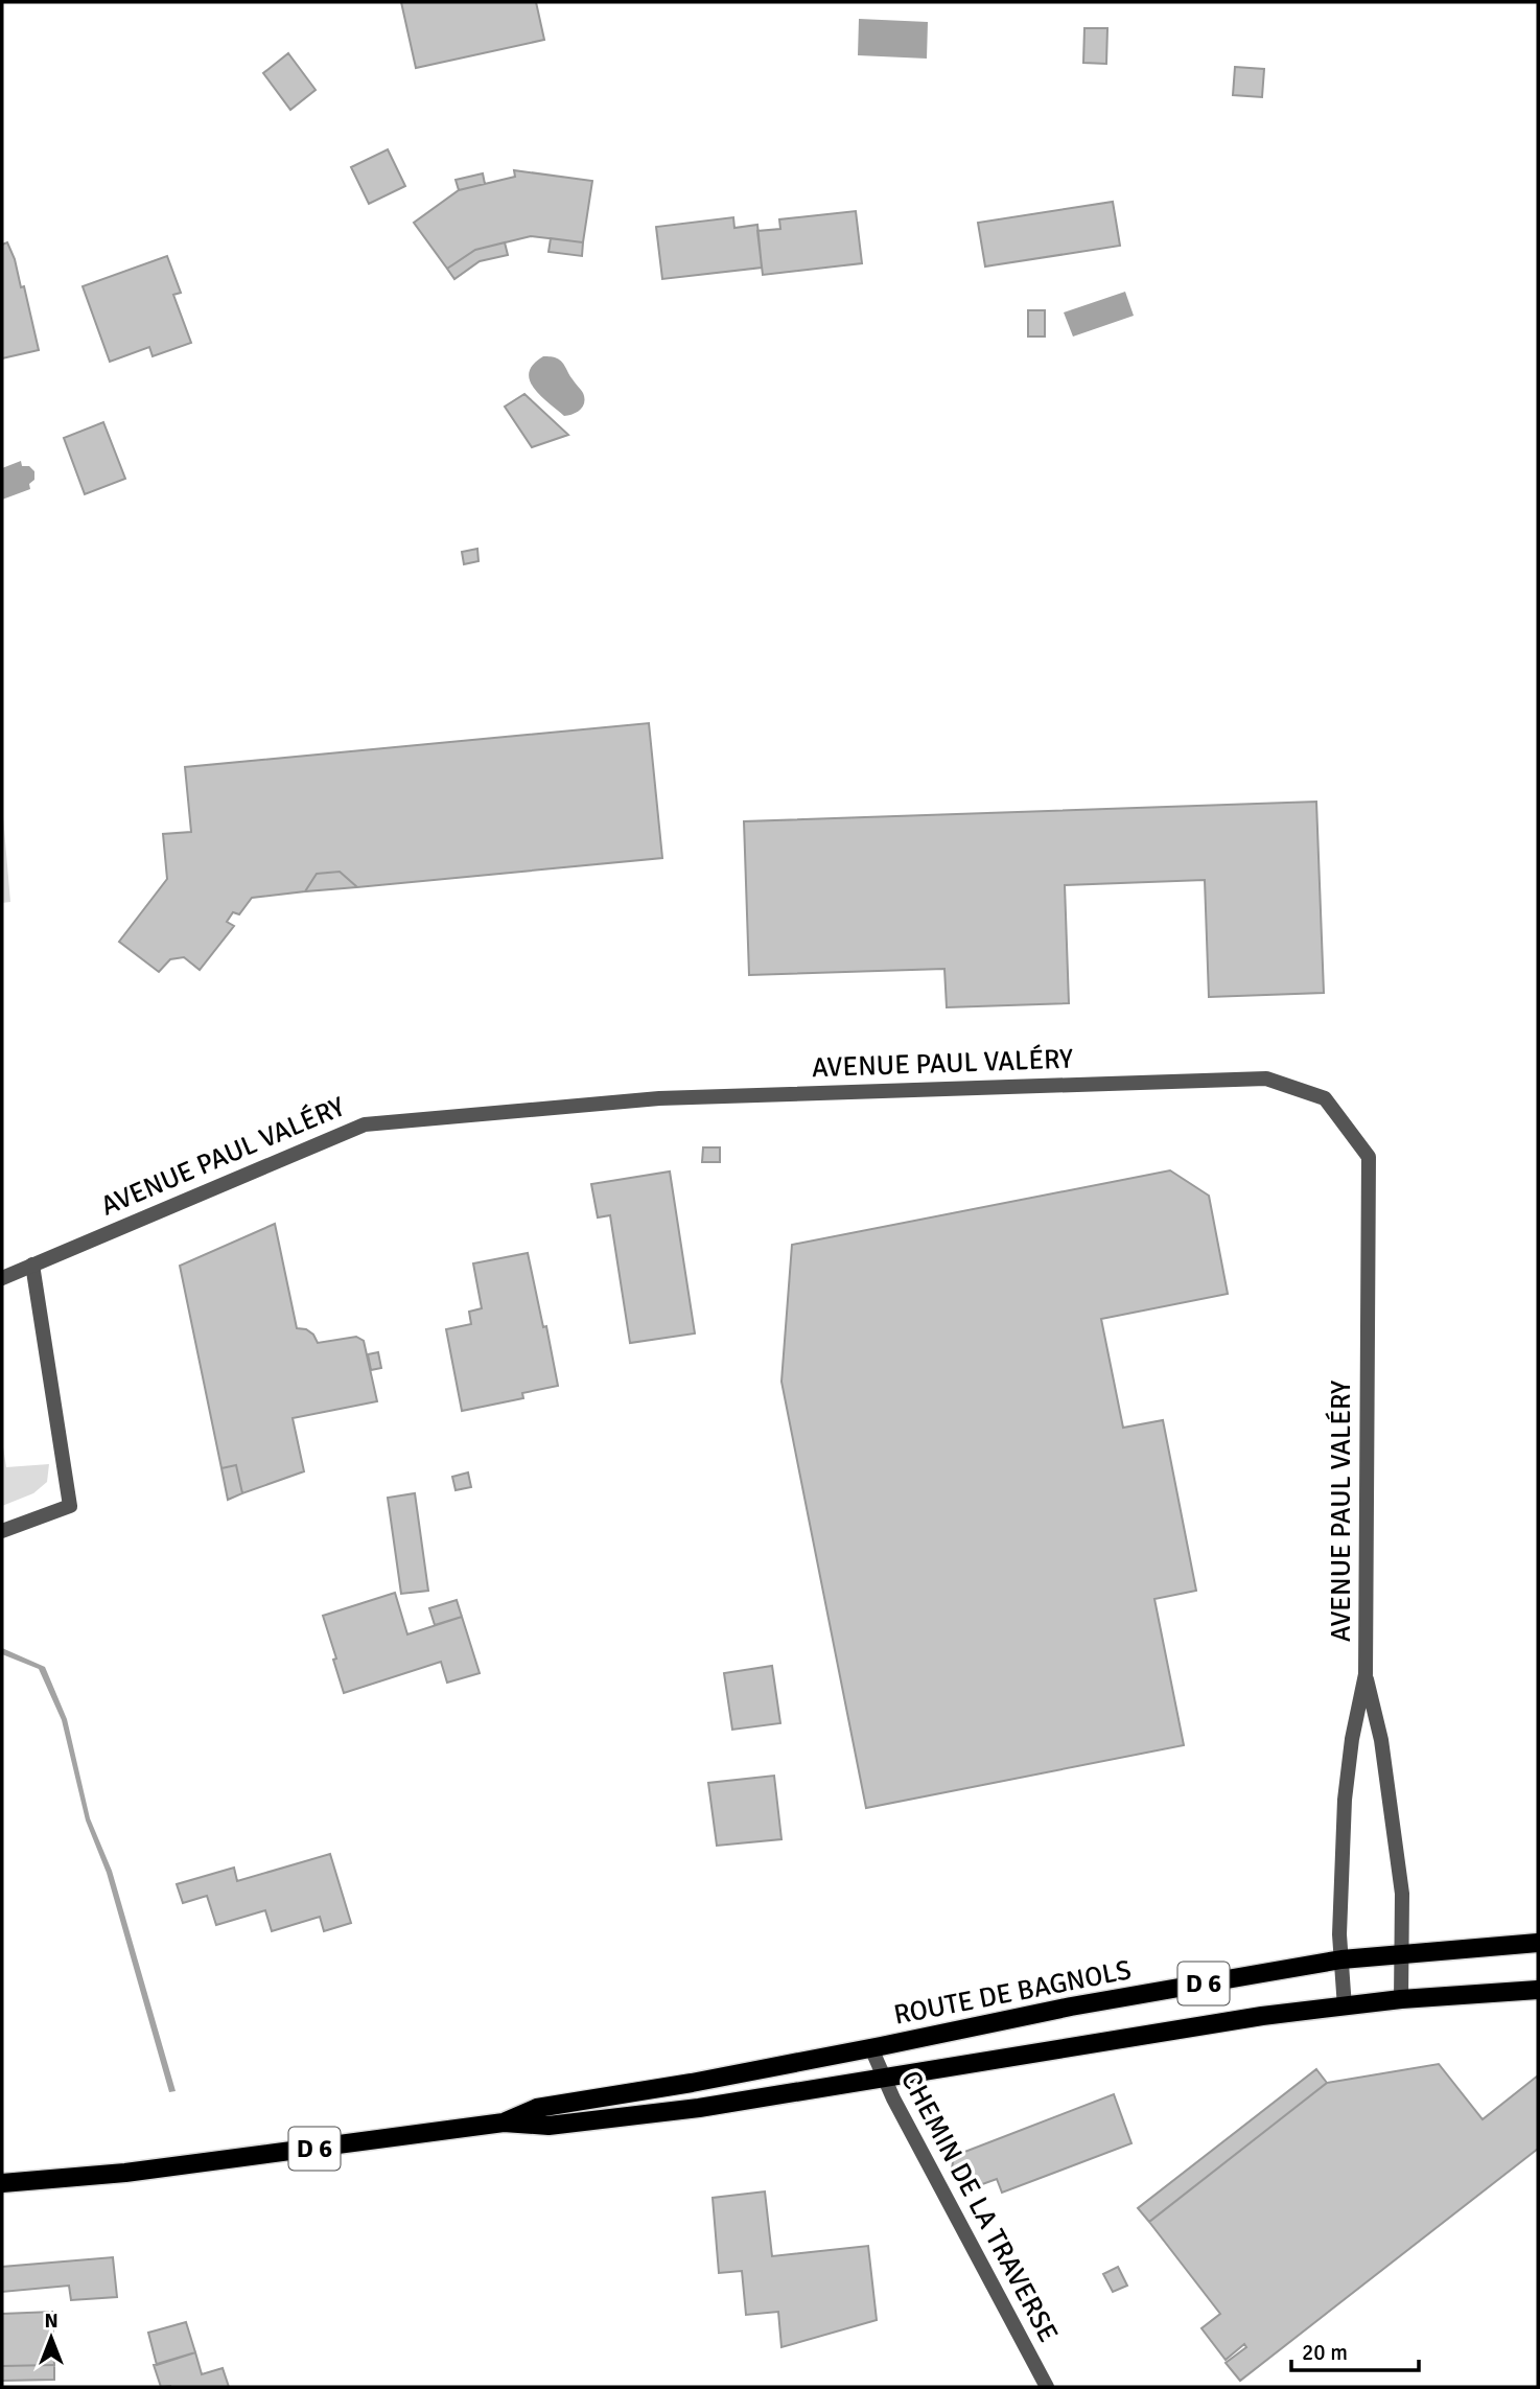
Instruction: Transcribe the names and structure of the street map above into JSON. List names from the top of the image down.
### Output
{
  "streets": {
    "main road": ["D 6", "ROUTE DE BAGNOLS"],
    "street": ["AVENUE PAUL VALÉRY", "CHEMIN DE LA TRAVERSE"]
  },
  "crossings": [
    ["AVENUE PAUL VALÉRY", "ROUTE DE BAGNOLS"],
    ["ROUTE DE BAGNOLS", "CHEMIN DE LA TRAVERSE"]
  ],
  "scale_bar": "20 m",
  "north": "top"
}
